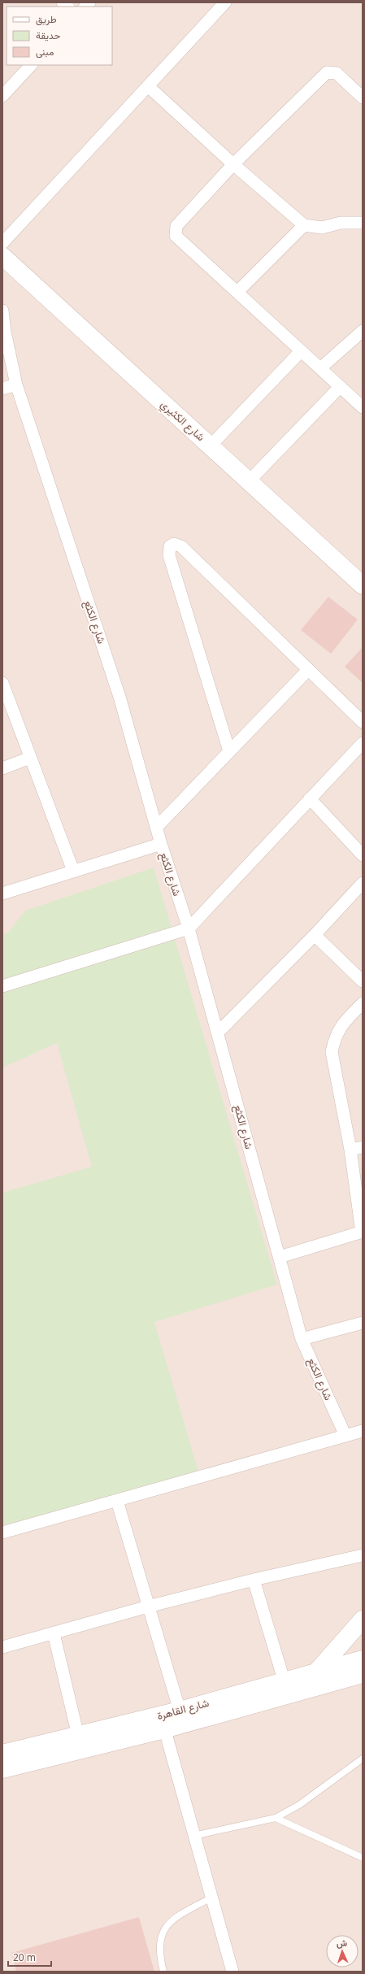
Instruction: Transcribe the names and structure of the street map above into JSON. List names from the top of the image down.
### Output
{
  "streets": {
    "street": ["شارع الكثيري", "شارع الكثع", "شارع القاهرة"]
  },
  "legend": ["طريق", "حديقة", "مبنى"],
  "scale_bar": "20 m",
  "north": "top"
}
